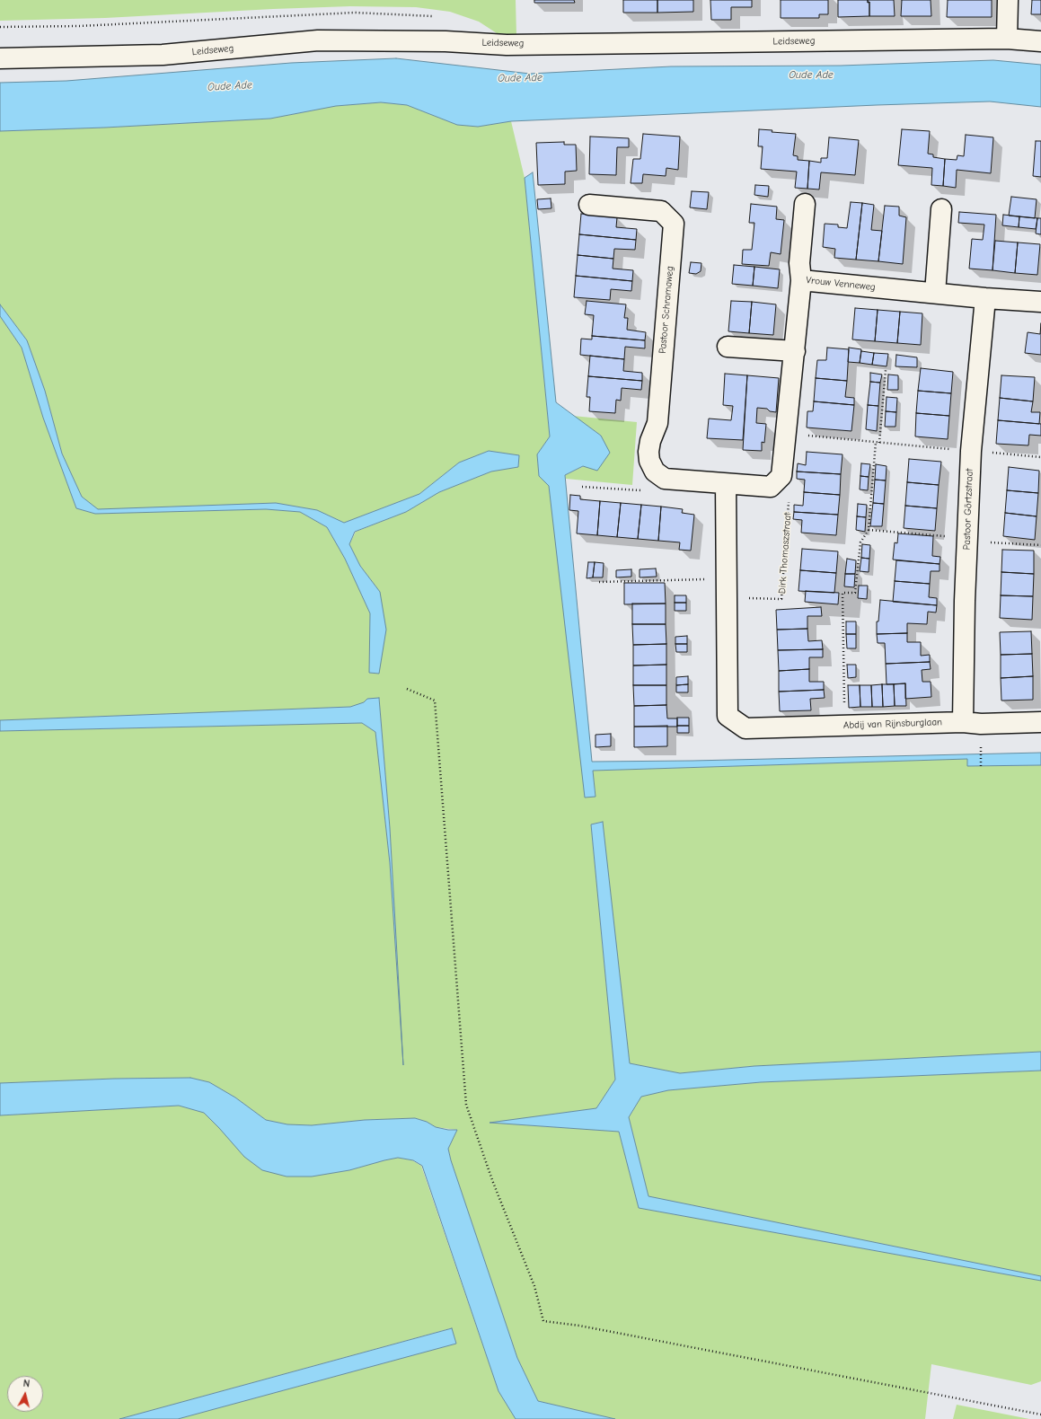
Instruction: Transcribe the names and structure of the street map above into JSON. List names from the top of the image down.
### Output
{
  "streets": {
    "street": [
      "Leidseweg",
      "Vrouw Venneweg",
      "Pastoor Schramaweg",
      "Pastoor Görtzstraat",
      "Abdij van Rijnsburglaan"
    ],
    "path": ["Dirk Thomaszstraat"]
  },
  "crossings": [
    ["Vrouw Venneweg", "Pastoor Görtzstraat"],
    ["Pastoor Görtzstraat", "Abdij van Rijnsburglaan"],
    ["Dirk Thomaszstraat", "Abdij van Rijnsburglaan"]
  ],
  "water": ["Oude Ade"],
  "north": "top"
}
